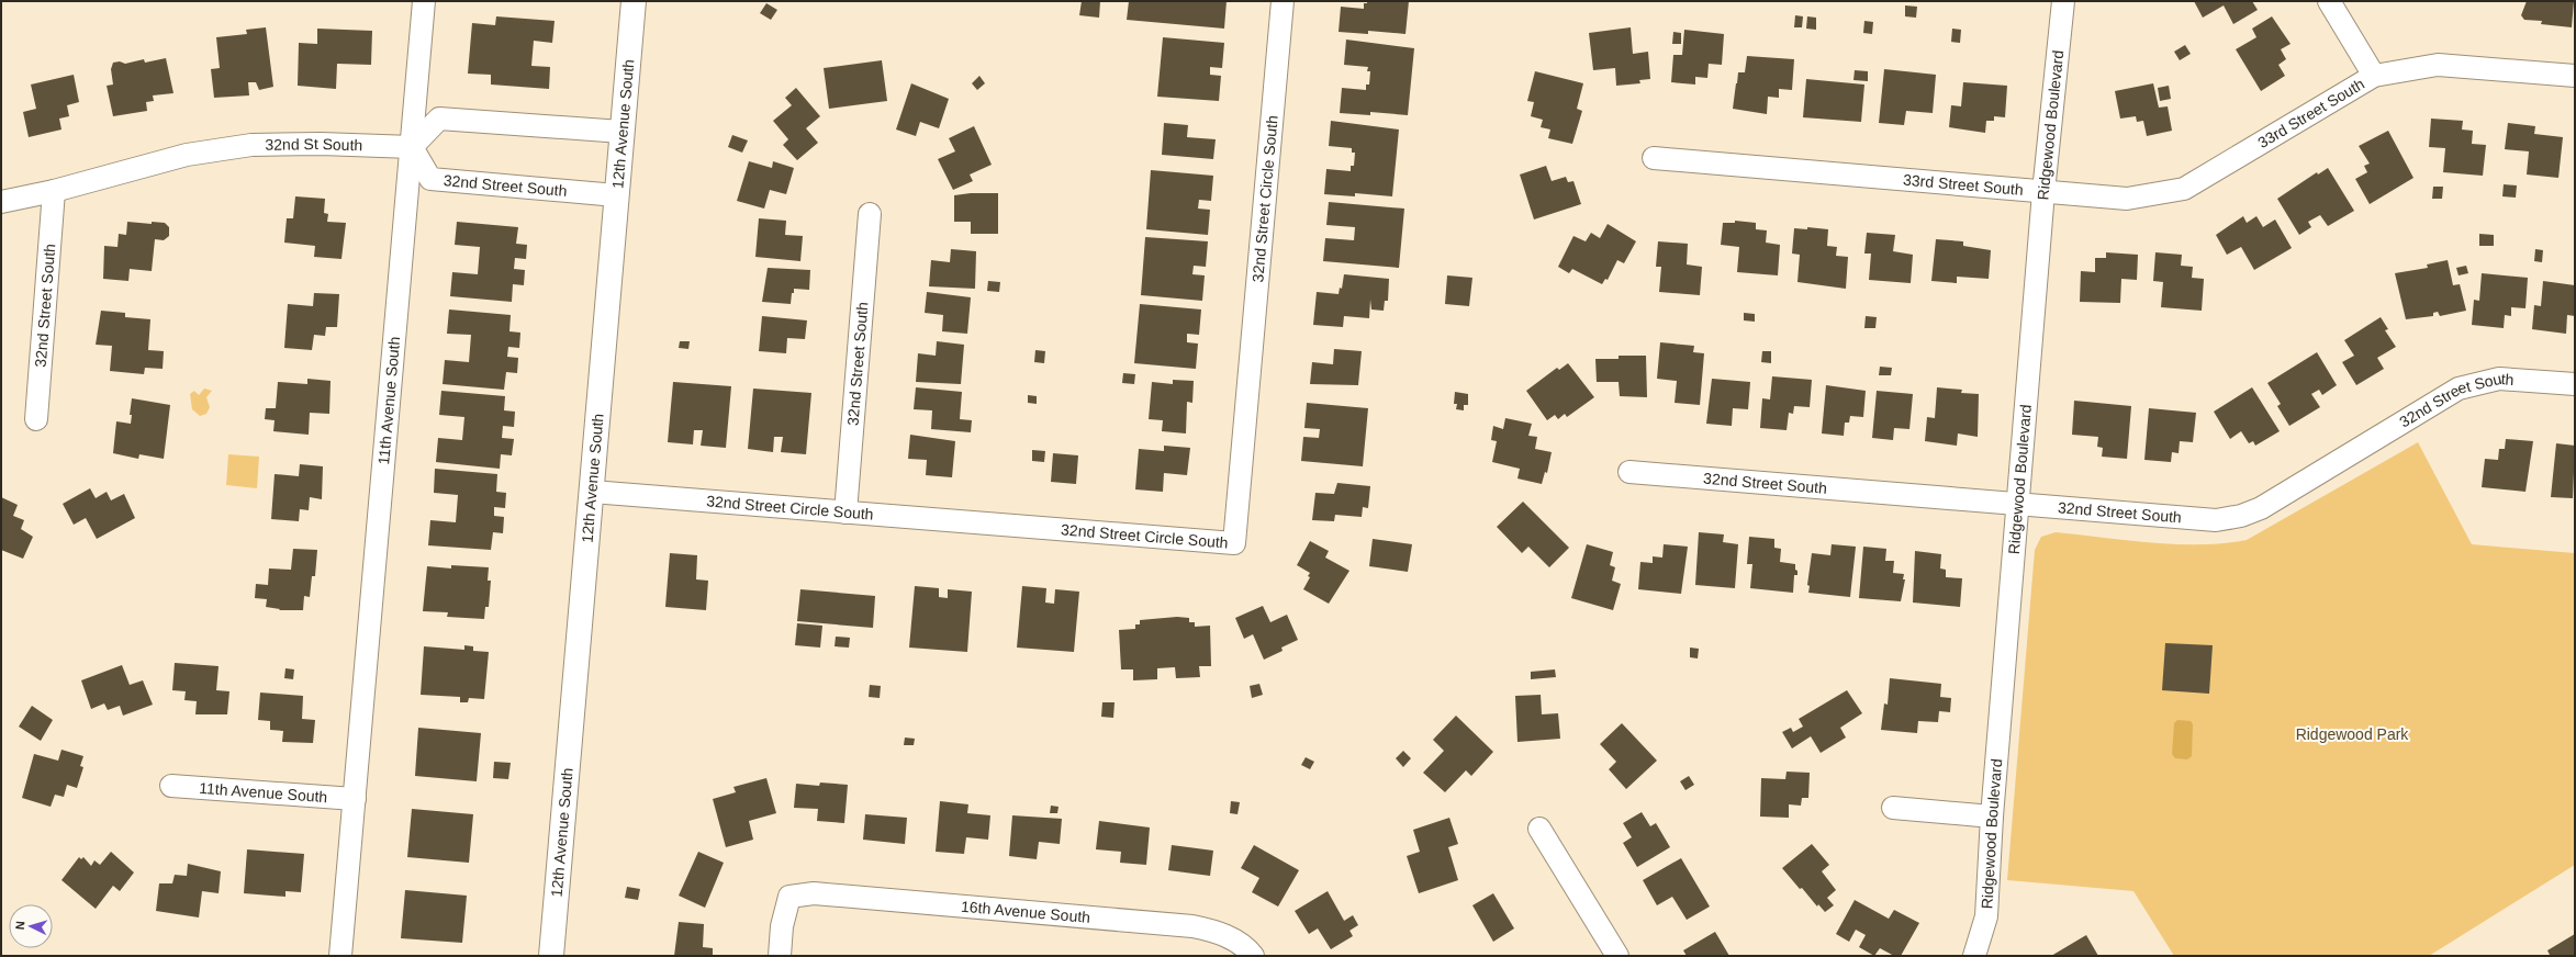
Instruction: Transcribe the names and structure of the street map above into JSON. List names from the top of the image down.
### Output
{
  "streets": {
    "street": [
      "33rd Street South",
      "12th Avenue South",
      "Ridgewood Boulevard",
      "32nd St South",
      "32nd Street South",
      "32nd Street Circle South",
      "11th Avenue South",
      "16th Avenue South"
    ]
  },
  "crossings": [
    ["33rd Street South", "Ridgewood Boulevard"],
    ["12th Avenue South", "32nd Street South"],
    ["12th Avenue South", "32nd Street Circle South"],
    ["Ridgewood Boulevard", "32nd Street South"],
    ["32nd St South", "32nd Street South"],
    ["32nd St South", "11th Avenue South"],
    ["32nd Street South", "32nd Street Circle South"],
    ["32nd Street South", "11th Avenue South"]
  ],
  "parks": ["Ridgewood Park"],
  "north": "left"
}
